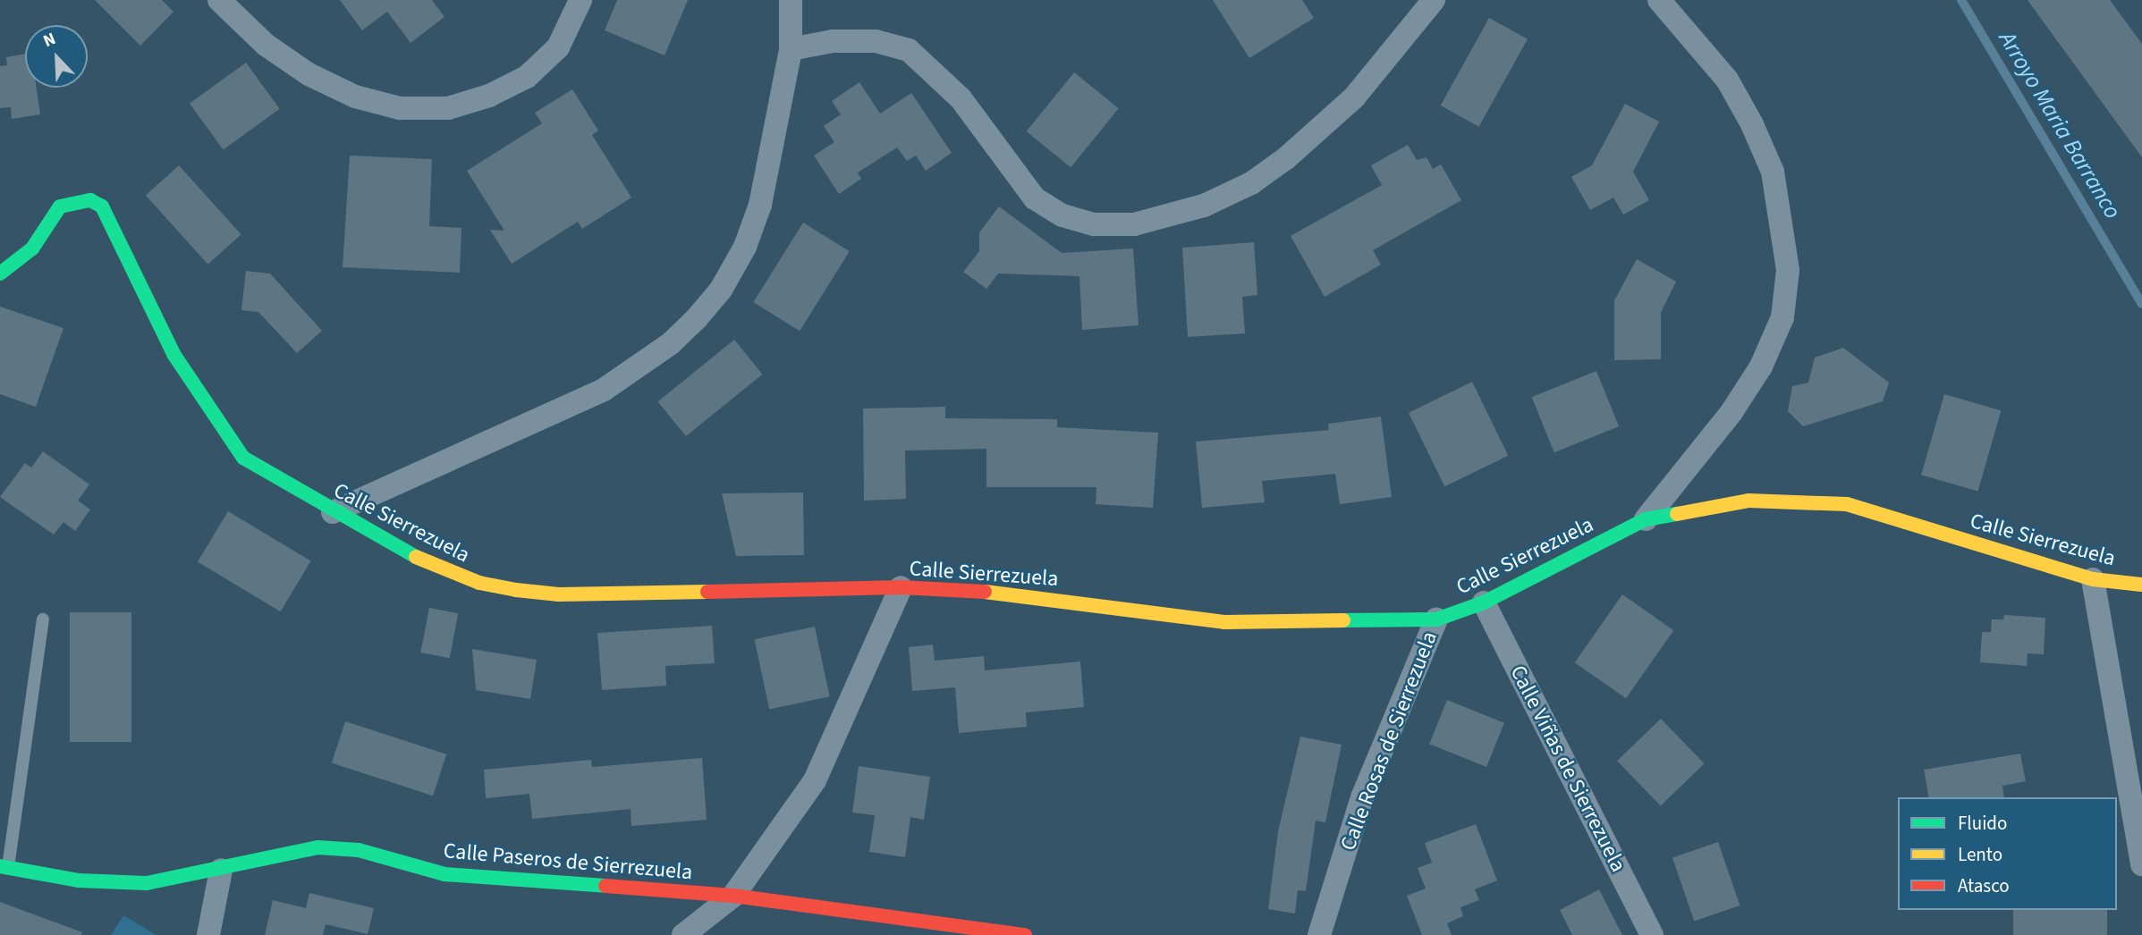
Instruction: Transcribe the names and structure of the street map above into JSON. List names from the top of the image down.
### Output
{
  "streets": {
    "street": [
      "Calle Sierrezuela",
      "Calle Rosas de Sierrezuela",
      "Calle Viñas de Sierrezuela",
      "Calle Paseros de Sierrezuela"
    ]
  },
  "crossings": [
    ["Calle Sierrezuela", "Calle Rosas de Sierrezuela"],
    ["Calle Sierrezuela", "Calle Viñas de Sierrezuela"]
  ],
  "water": ["Arroyo Maria Barranco"],
  "legend": ["Fluido", "Lento", "Atasco"],
  "north": "top left"
}
